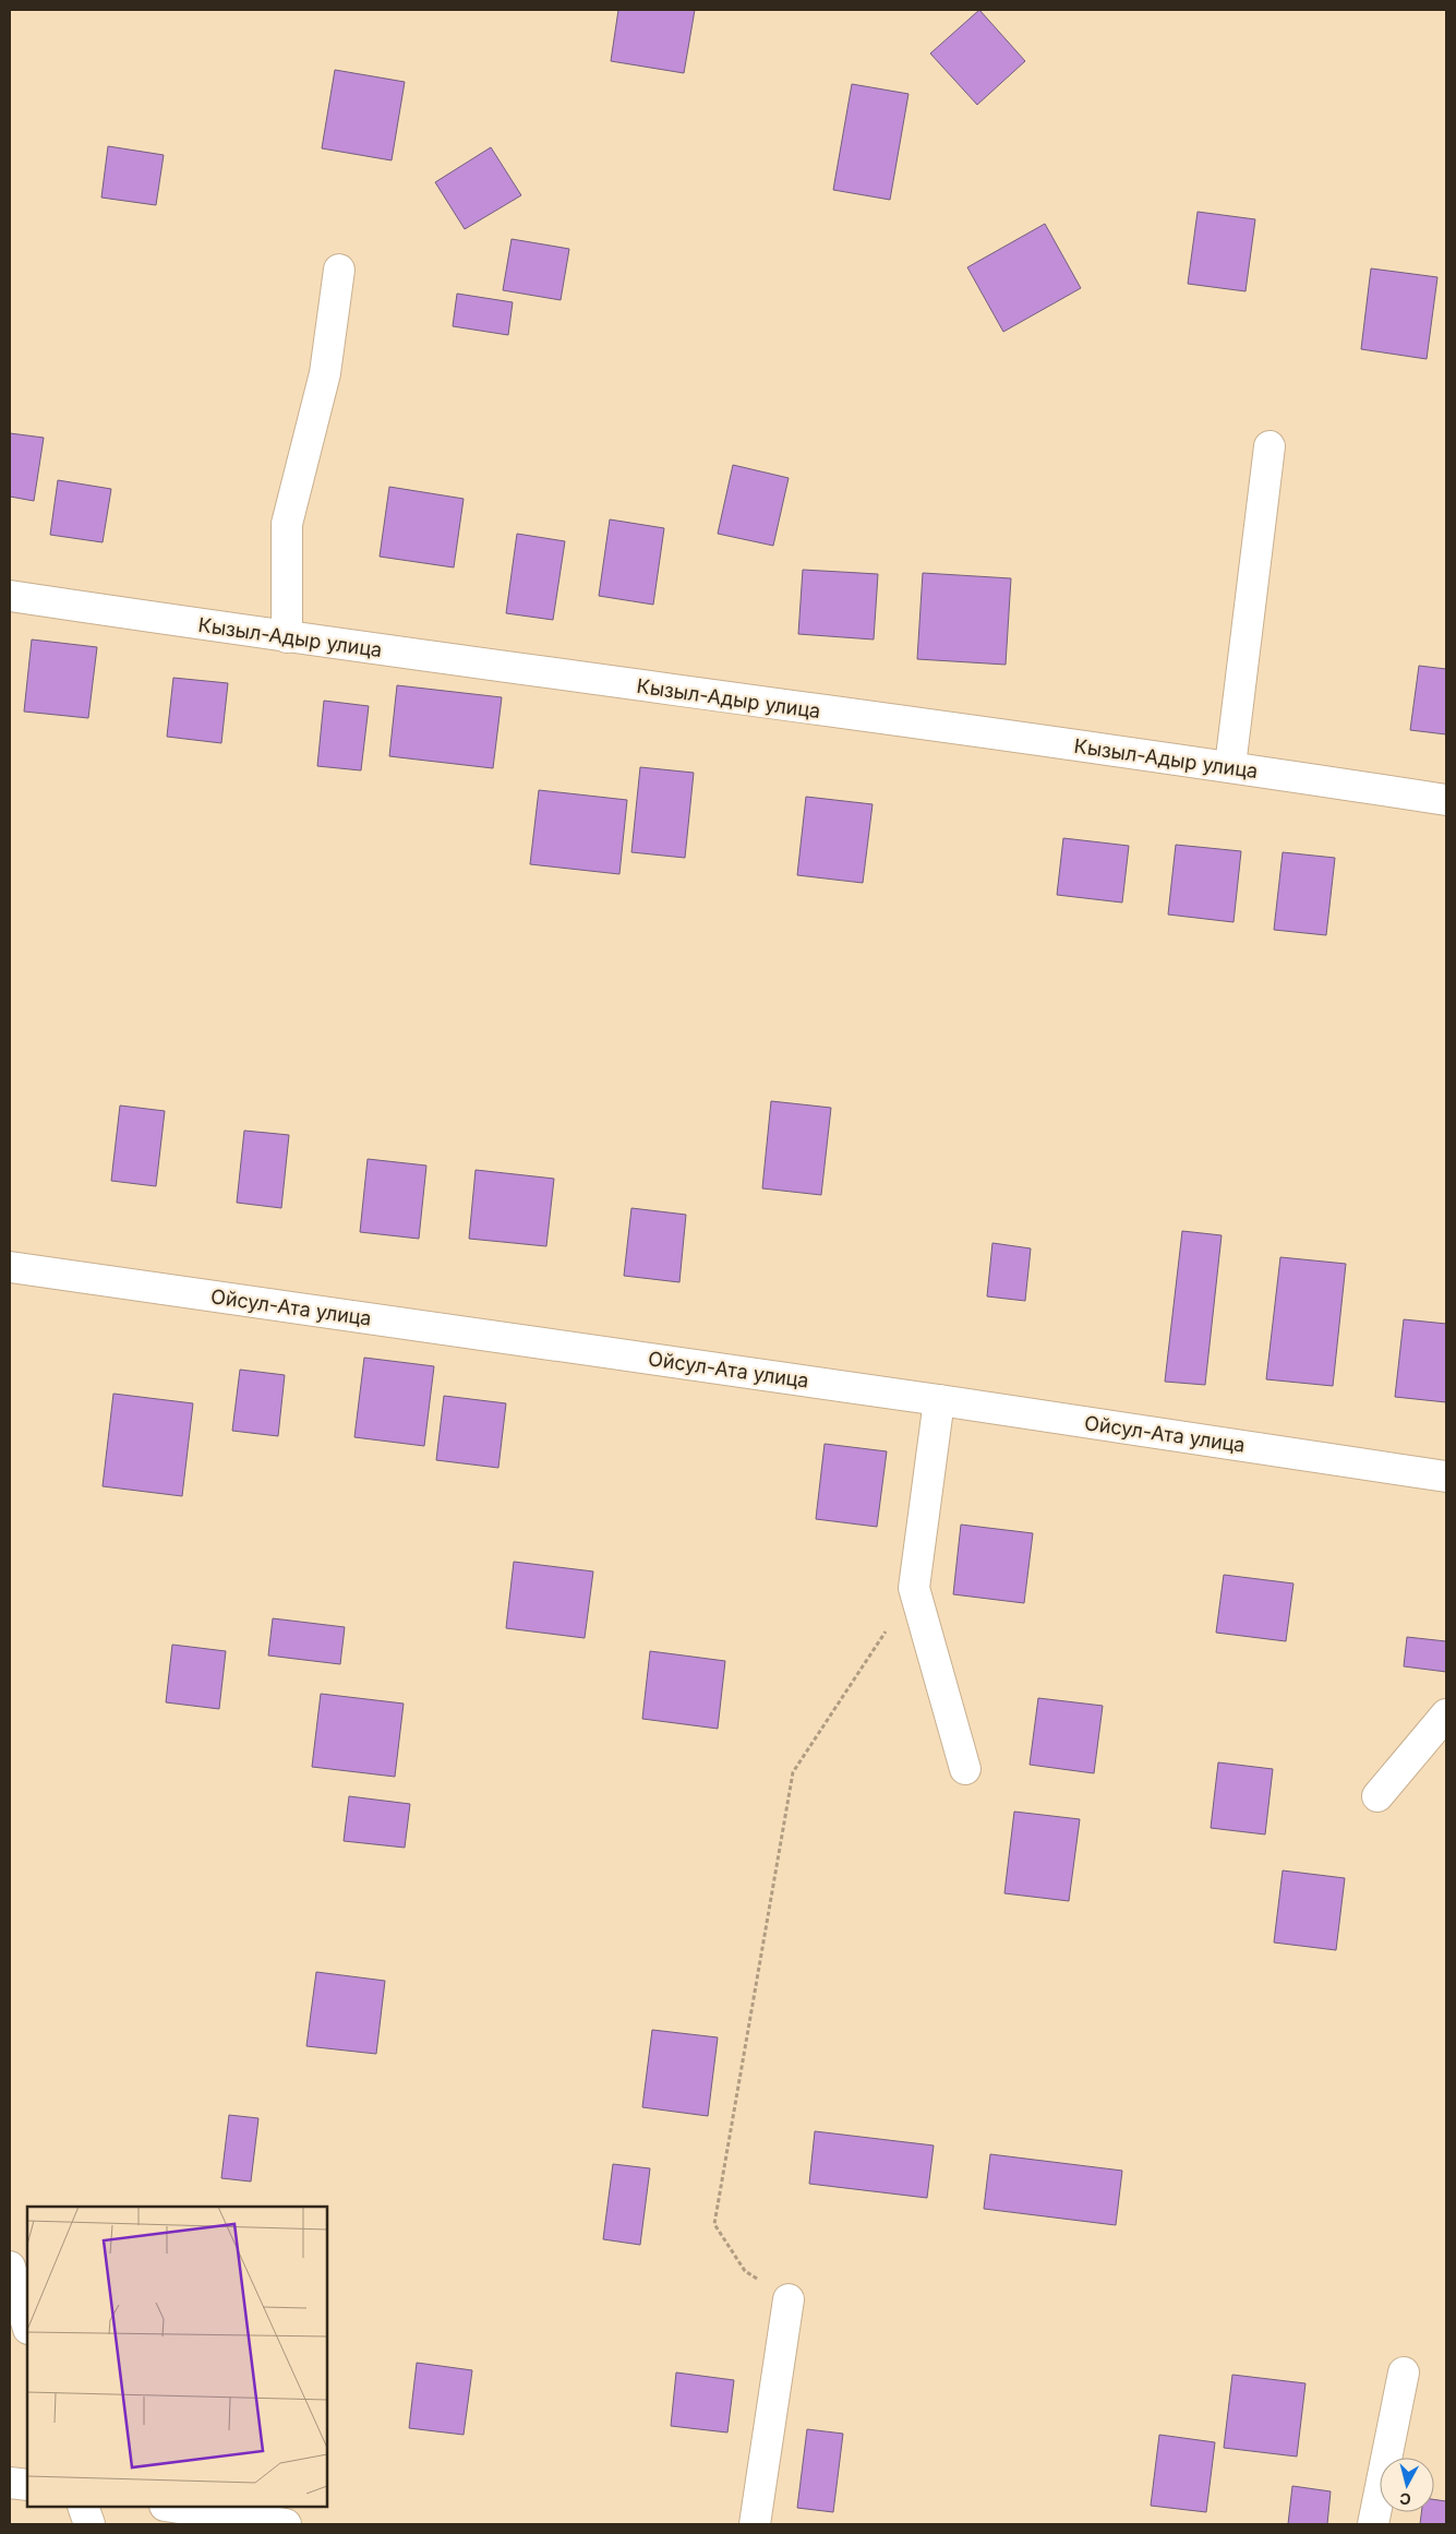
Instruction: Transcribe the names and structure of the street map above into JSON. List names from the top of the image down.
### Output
{
  "streets": {
    "street": ["Кызыл-Адыр улица", "Ойсул-Ата улица"]
  },
  "north": "bottom"
}
